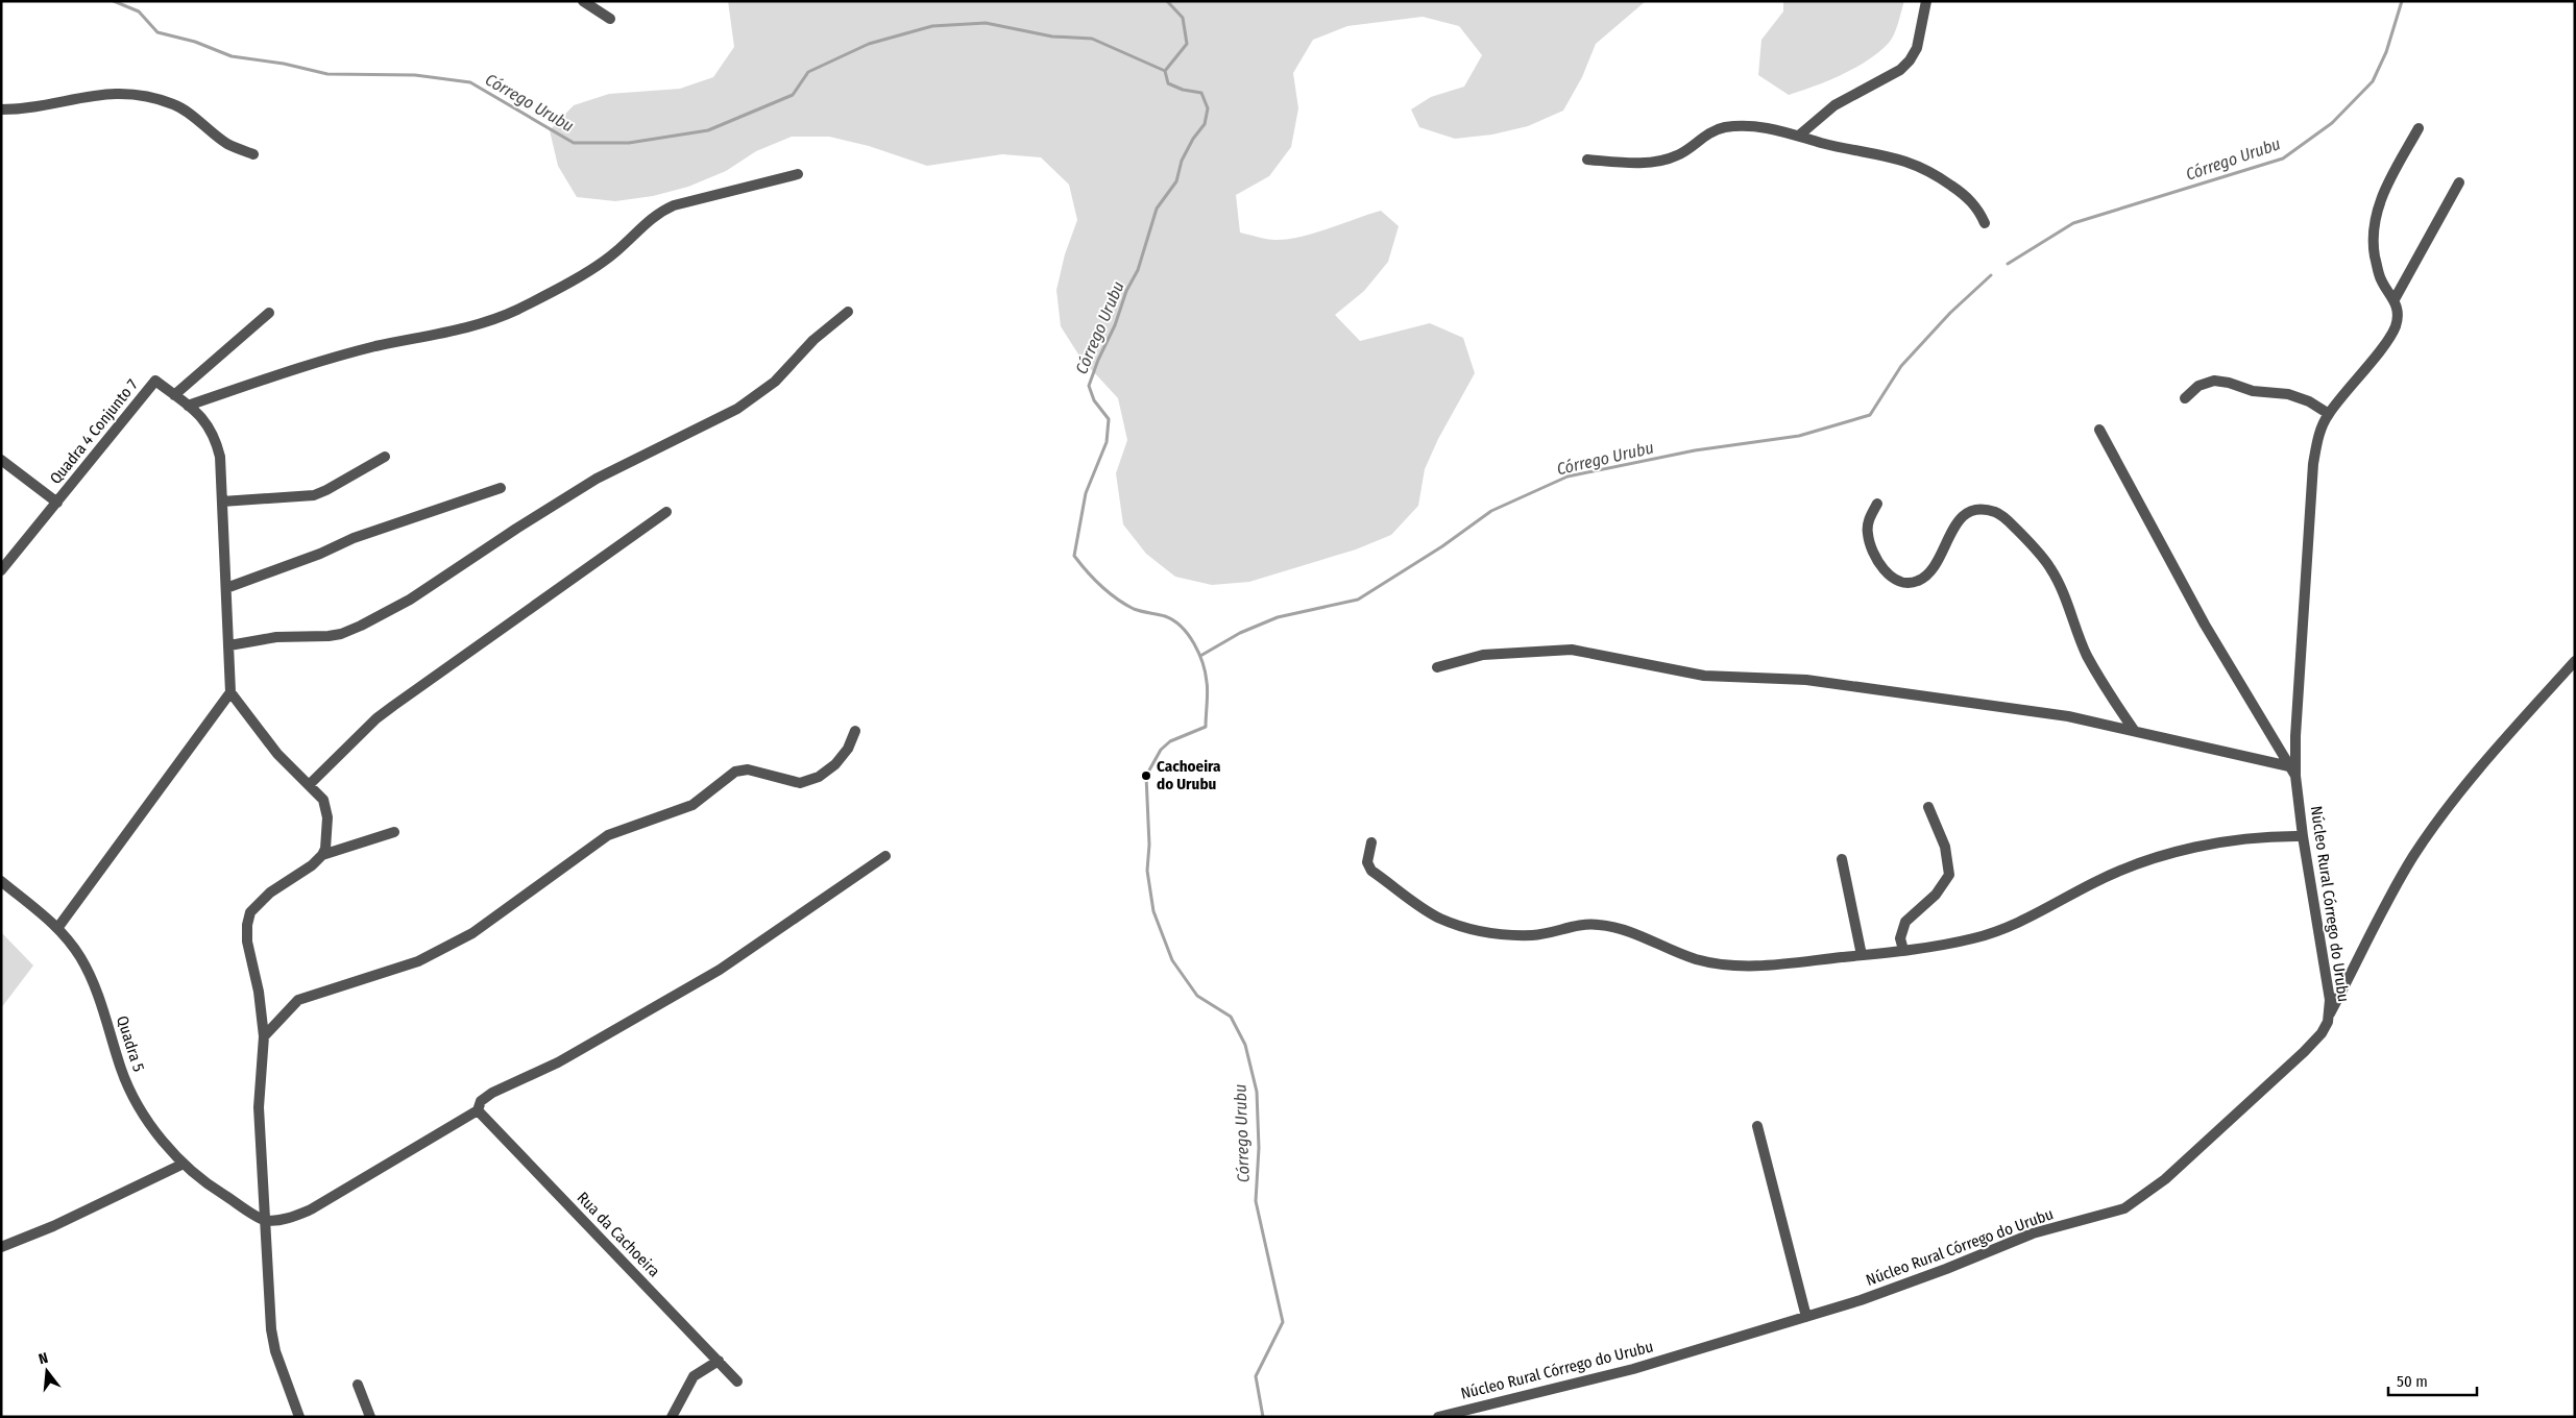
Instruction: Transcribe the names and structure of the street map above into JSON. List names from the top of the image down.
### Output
{
  "streets": {
    "street": [
      "Quadra 4 Conjunto 7",
      "Núcleo Rural Córrego do Urubu",
      "Quadra 5",
      "Rua da Cachoeira"
    ]
  },
  "water": ["Córrego Urubu"],
  "places": ["Cachoeira do Urubu"],
  "scale_bar": "50 m",
  "north": "top"
}
